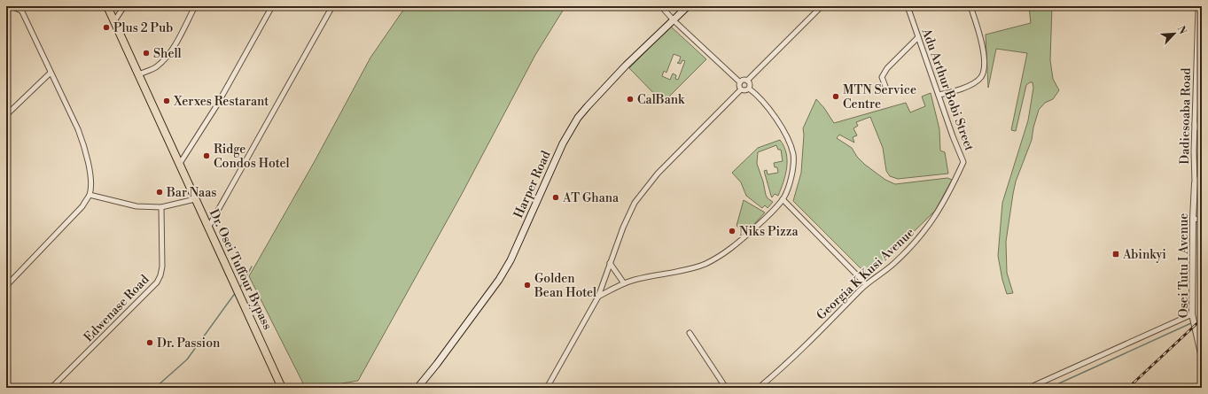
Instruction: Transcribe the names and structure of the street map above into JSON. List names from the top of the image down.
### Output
{
  "streets": {
    "highway": ["Dr. Osei Tuffour Bypass"],
    "main road": ["Harper Road"],
    "street": [
      "Adu Arthur Bobi Street",
      "Dadiesoaba Road",
      "Osei Tutu I Avenue",
      "Georgia K Kusi Avenue",
      "Edwenase Road"
    ]
  },
  "crossings": [
    ["Adu Arthur Bobi Street", "Georgia K Kusi Avenue"],
    ["Dadiesoaba Road", "Osei Tutu I Avenue"]
  ],
  "places": {
    "other": [
      "Plus 2 Pub",
      "Shell",
      "MTN Service Centre",
      "CalBank",
      "Xerxes Restarant",
      "Ridge Condos Hotel",
      "Bar Naas",
      "AT Ghana",
      "Niks Pizza",
      "Golden Bean Hotel",
      "Dr. Passion"
    ],
    "transit": ["Abinkyi"]
  },
  "north": "top right"
}
